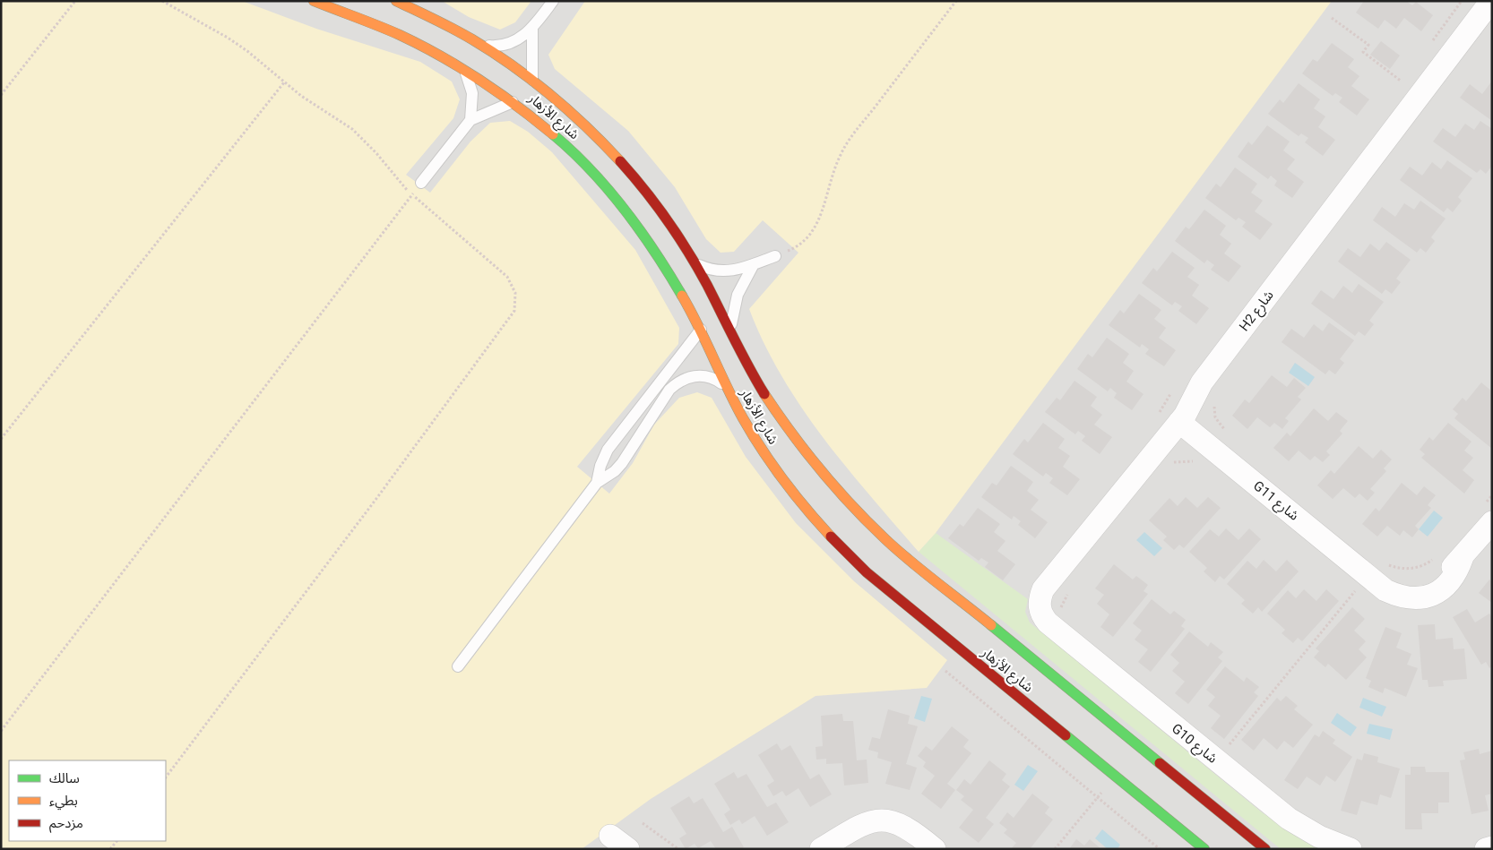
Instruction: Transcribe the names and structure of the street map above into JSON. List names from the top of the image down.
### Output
{
  "streets": {
    "street": [
      "شارع الأزهار",
      "H2 شارع",
      "G11 شارع",
      "G10 شارع"
    ]
  },
  "crossings": [
    ["H2 شارع", "G11 شارع"],
    ["H2 شارع", "G10 شارع"]
  ],
  "legend": ["سالك", "بطيء", "مزدحم"]
}
